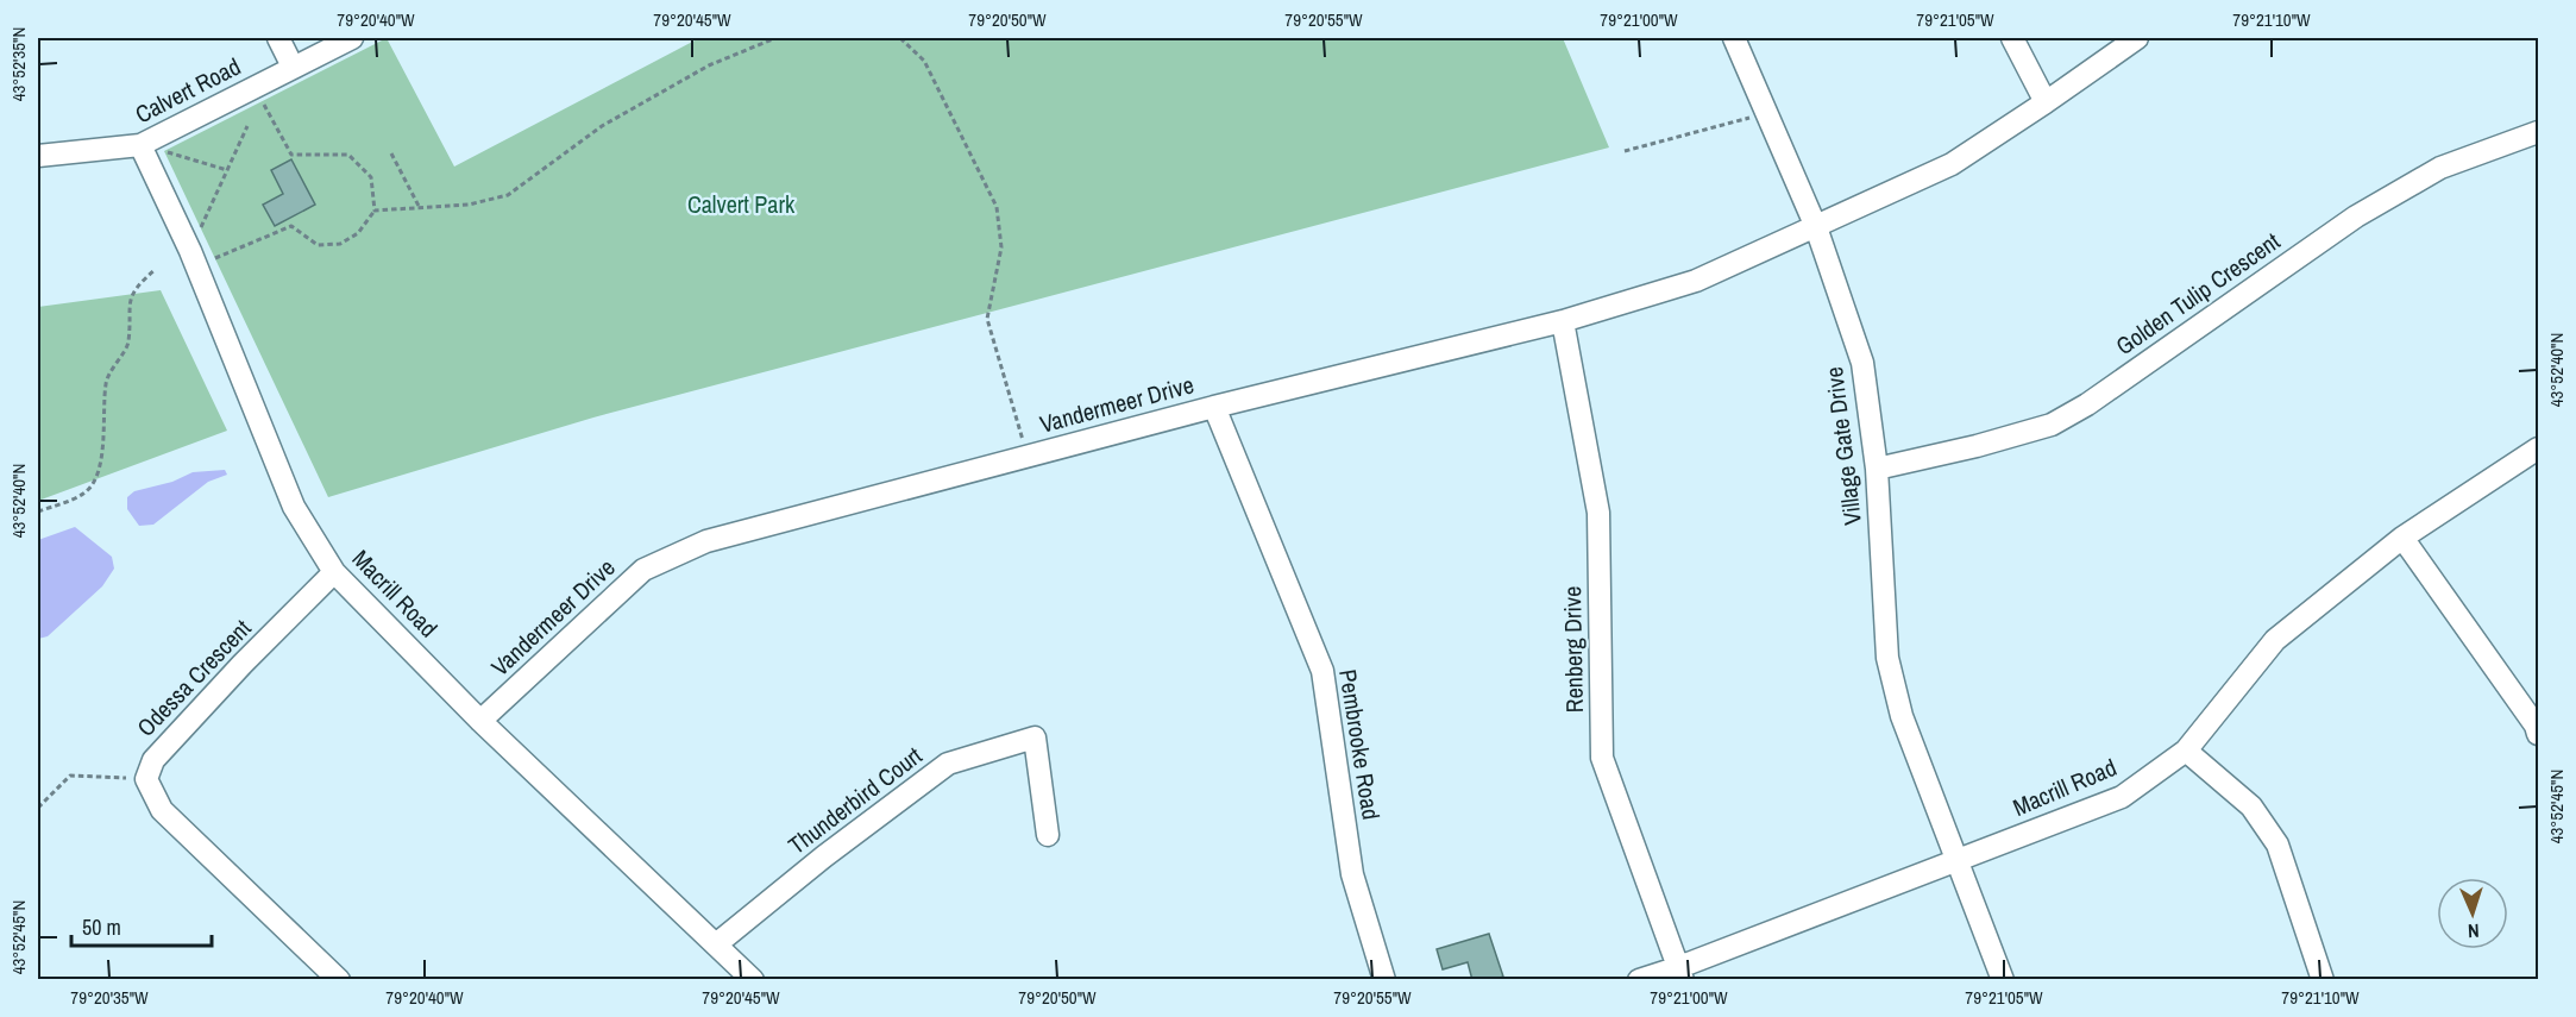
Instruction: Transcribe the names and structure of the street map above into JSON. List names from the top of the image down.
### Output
{
  "streets": {
    "street": [
      "Calvert Road",
      "Golden Tulip Crescent",
      "Vandermeer Drive",
      "Village Gate Drive",
      "Macrill Road",
      "Renberg Drive",
      "Odessa Crescent",
      "Pembrooke Road",
      "Thunderbird Court"
    ]
  },
  "crossings": [
    ["Calvert Road", "Macrill Road"],
    ["Golden Tulip Crescent", "Village Gate Drive"],
    ["Vandermeer Drive", "Village Gate Drive"],
    ["Vandermeer Drive", "Macrill Road"],
    ["Vandermeer Drive", "Renberg Drive"],
    ["Vandermeer Drive", "Pembrooke Road"],
    ["Village Gate Drive", "Macrill Road"],
    ["Macrill Road", "Renberg Drive"],
    ["Macrill Road", "Odessa Crescent"],
    ["Macrill Road", "Thunderbird Court"]
  ],
  "parks": ["Calvert Park"],
  "scale_bar": "50 m",
  "north": "bottom",
  "coordinates": [
    "79°20'40\"W",
    "79°20'45\"W",
    "79°20'50\"W",
    "79°20'55\"W",
    "79°21'00\"W",
    "79°21'05\"W",
    "79°21'10\"W",
    "43°52'35\"N",
    "43°52'40\"N",
    "43°52'45\"N",
    "79°20'35\"W"
  ]
}
